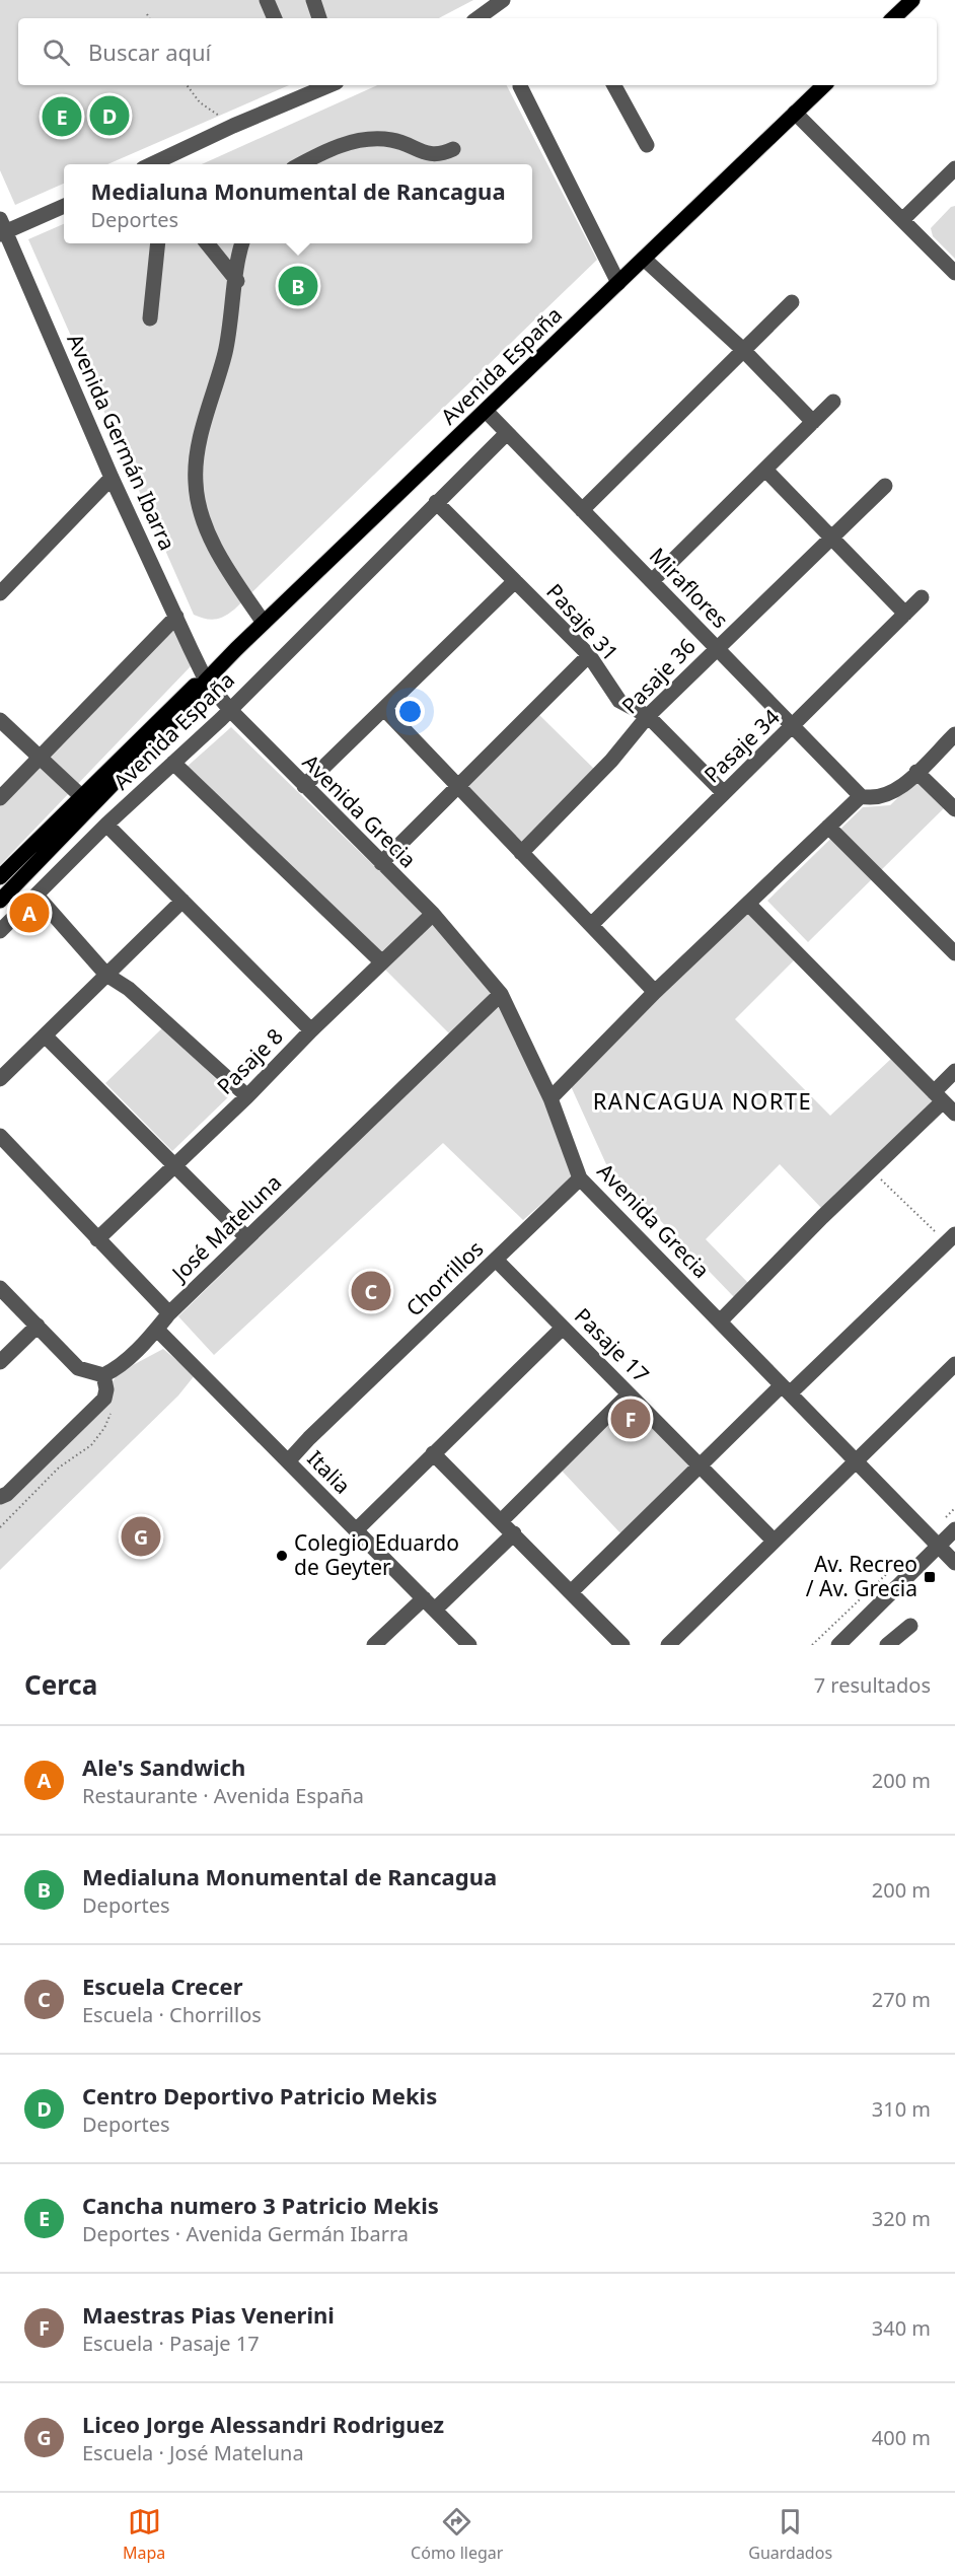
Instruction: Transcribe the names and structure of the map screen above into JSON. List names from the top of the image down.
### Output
{
  "streets": {
    "main road": ["Avenida España"],
    "street": [
      "Avenida Germán Ibarra",
      "Miraflores",
      "Pasaje 31",
      "Pasaje 36",
      "Pasaje 34",
      "Avenida Grecia",
      "Pasaje 8",
      "José Mateluna",
      "Chorrillos",
      "Pasaje 17",
      "Italia"
    ]
  },
  "crossings": [
    ["Avenida España", "Avenida Germán Ibarra"],
    ["Avenida España", "Miraflores"],
    ["Avenida España", "Pasaje 31"],
    ["Avenida España", "Avenida Grecia"],
    ["Avenida Germán Ibarra", "Avenida Grecia"],
    ["Miraflores", "Pasaje 36"],
    ["Miraflores", "Pasaje 34"],
    ["Pasaje 31", "Pasaje 36"],
    ["Pasaje 31", "Pasaje 34"],
    ["Avenida Grecia", "Pasaje 8"],
    ["Avenida Grecia", "José Mateluna"],
    ["Avenida Grecia", "Chorrillos"],
    ["José Mateluna", "Italia"],
    ["Chorrillos", "Pasaje 17"],
    ["Chorrillos", "Italia"]
  ],
  "districts": ["RANCAGUA NORTE"],
  "places": {
    "other": ["Colegio Eduardo de Geyter"],
    "transit": ["Av. Recreo / Av. Grecia"]
  },
  "page": {
    "search": "Buscar aquí",
    "pins": [
      "D",
      "E",
      "B",
      "A",
      "C",
      "F",
      "G"
    ],
    "popup": ["Medialuna Monumental de Rancagua", "Deportes"],
    "heading": ["Cerca", "7 resultados"],
    "list": [
      {
        "mark": "A",
        "name": "Ale's Sandwich",
        "note": "Restaurante · Avenida España",
        "value": "200 m"
      },
      {
        "mark": "B",
        "name": "Medialuna Monumental de Rancagua",
        "note": "Deportes",
        "value": "200 m"
      },
      {
        "mark": "C",
        "name": "Escuela Crecer",
        "note": "Escuela · Chorrillos",
        "value": "270 m"
      },
      {
        "mark": "D",
        "name": "Centro Deportivo Patricio Mekis",
        "note": "Deportes",
        "value": "310 m"
      },
      {
        "mark": "E",
        "name": "Cancha numero 3 Patricio Mekis",
        "note": "Deportes · Avenida Germán Ibarra",
        "value": "320 m"
      },
      {
        "mark": "F",
        "name": "Maestras Pias Venerini",
        "note": "Escuela · Pasaje 17",
        "value": "340 m"
      },
      {
        "mark": "G",
        "name": "Liceo Jorge Alessandri Rodriguez",
        "note": "Escuela · José Mateluna",
        "value": "400 m"
      }
    ],
    "nav": ["Mapa", "Cómo llegar", "Guardados"]
  }
}
